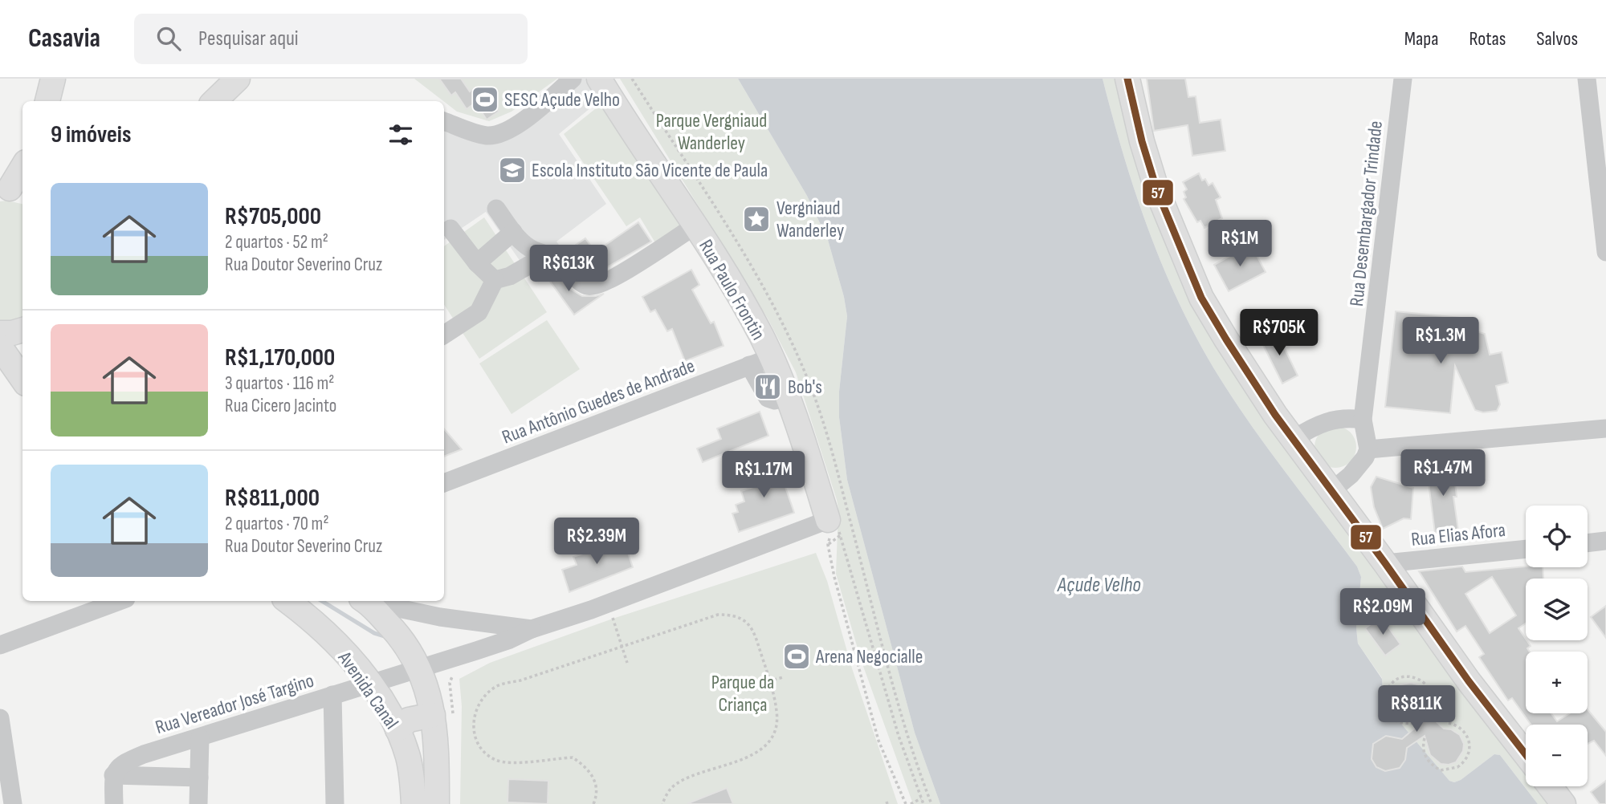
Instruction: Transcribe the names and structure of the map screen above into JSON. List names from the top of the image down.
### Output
{
  "streets": {
    "main road": ["Rua Paulo Frontin", "Avenida Canal"],
    "street": [
      "Rua Desembargador Trindade",
      "Rua Antônio Guedes de Andrade",
      "Rua Elias Afora",
      "Rua Vereador José Targino"
    ]
  },
  "crossings": [
    ["Rua Paulo Frontin", "Rua Antônio Guedes de Andrade"],
    ["Avenida Canal", "Rua Vereador José Targino"]
  ],
  "water": ["Açude Velho"],
  "parks": ["Parque Vergniaud Wanderley", "Parque da Criança"],
  "places": {
    "sports": ["SESC Açude Velho", "Arena Negocialle"],
    "school or university": ["Escola Instituto São Vicente de Paula"],
    "place": ["Vergniaud Wanderley"],
    "restaurant": ["Bob's"]
  },
  "lines": ["transit line 57"],
  "page": {
    "header": "Casavia",
    "search": "Pesquisar aqui",
    "nav": ["Mapa", "Rotas", "Salvos"],
    "heading": "9 imóveis",
    "list": [
      {
        "name": "R$705,000",
        "note": "2 quartos · 52 m² · Rua Doutor Severino Cruz"
      },
      {
        "name": "R$1,170,000",
        "note": "3 quartos · 116 m² · Rua Cicero Jacinto"
      },
      {
        "name": "R$811,000",
        "note": "2 quartos · 70 m² · Rua Doutor Severino Cruz"
      }
    ],
    "price": [
      "R$1M",
      "R$613K",
      "R$705K",
      "R$1.3M",
      "R$1.47M",
      "R$1.17M",
      "R$2.39M",
      "R$2.09M",
      "R$811K"
    ],
    "map_buttons": ["+", "−"]
  }
}
